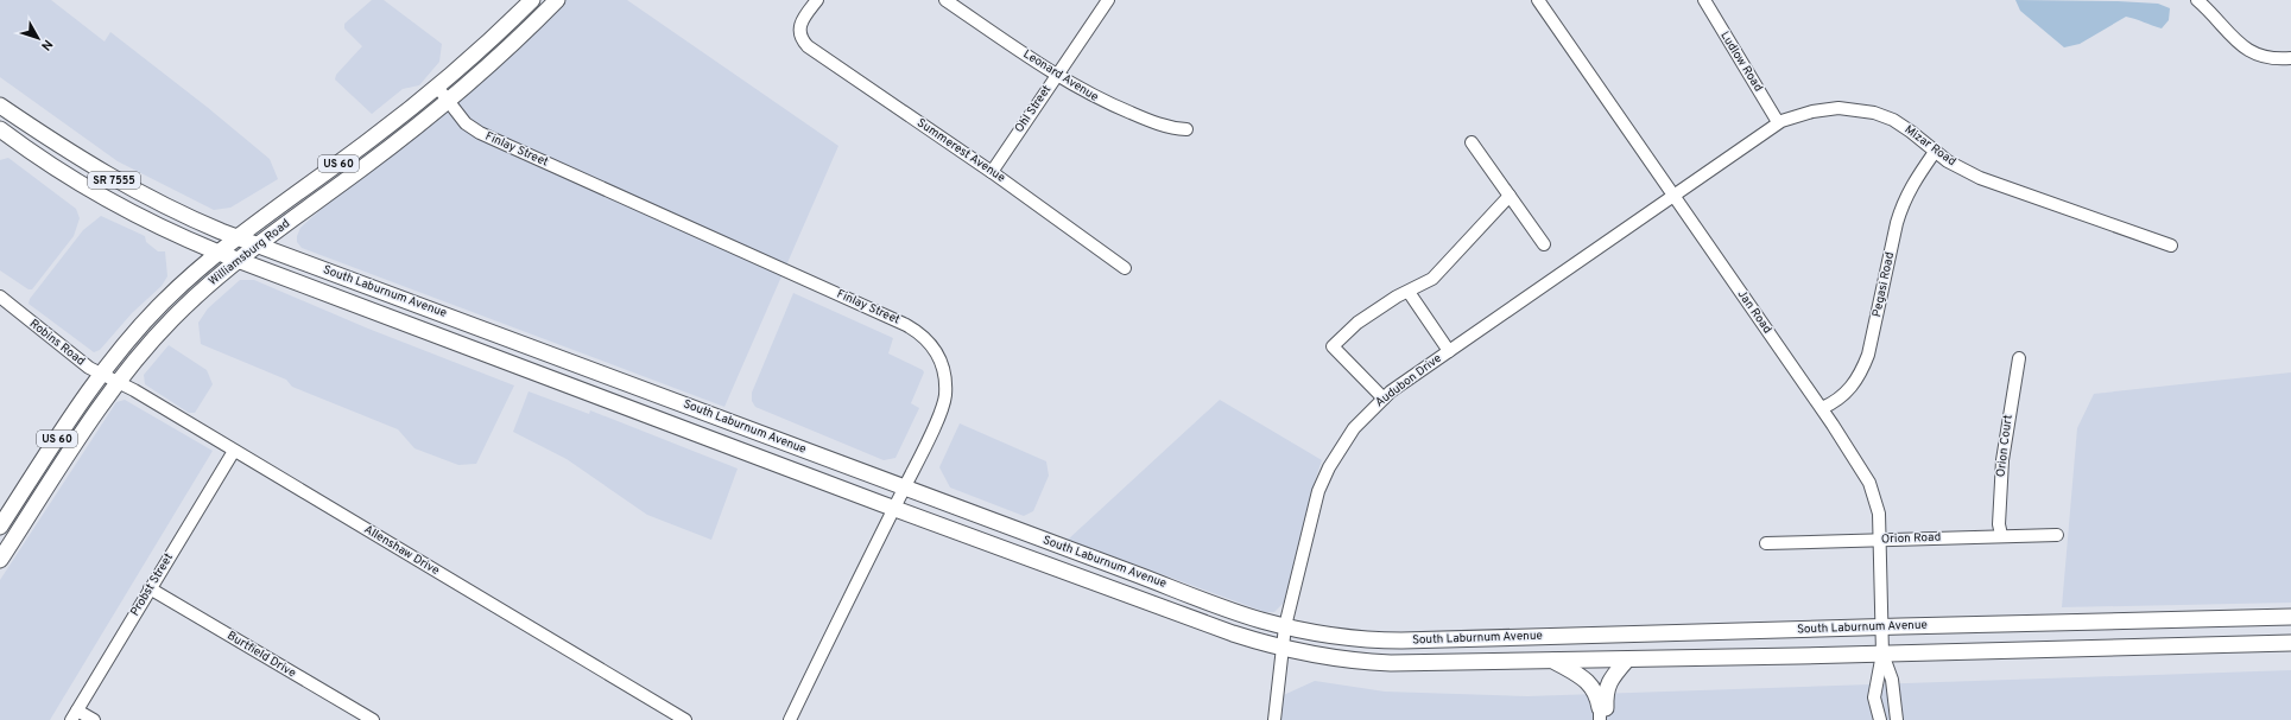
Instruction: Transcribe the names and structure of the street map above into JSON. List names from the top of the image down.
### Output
{
  "streets": {
    "main road": [
      "US 60",
      "SR 7555",
      "Williamsburg Road",
      "South Laburnum Avenue"
    ],
    "street": [
      "Ludlow Road",
      "Leonard Avenue",
      "Ohl Street",
      "Mizar Road",
      "Finlay Street",
      "Summerest Avenue",
      "Pegasi Road",
      "Jan Road",
      "Robins Road",
      "Audubon Drive",
      "Orion Court",
      "Orion Road",
      "Allenshaw Drive",
      "Probst Street",
      "Burtfield Drive"
    ]
  },
  "crossings": [
    ["Ludlow Road", "Mizar Road"],
    ["Leonard Avenue", "Ohl Street"],
    ["Ohl Street", "Summerest Avenue"],
    ["Mizar Road", "Pegasi Road"],
    ["Mizar Road", "Jan Road"],
    ["Mizar Road", "Audubon Drive"],
    ["Finlay Street", "Williamsburg Road"],
    ["Finlay Street", "South Laburnum Avenue"],
    ["Williamsburg Road", "South Laburnum Avenue"],
    ["Williamsburg Road", "Robins Road"],
    ["Williamsburg Road", "Allenshaw Drive"],
    ["Pegasi Road", "Jan Road"],
    ["South Laburnum Avenue", "Jan Road"],
    ["South Laburnum Avenue", "Audubon Drive"],
    ["Jan Road", "Audubon Drive"],
    ["Jan Road", "Orion Road"],
    ["Robins Road", "Allenshaw Drive"],
    ["Orion Court", "Orion Road"],
    ["Allenshaw Drive", "Probst Street"],
    ["Probst Street", "Burtfield Drive"]
  ],
  "north": "bottom right"
}
